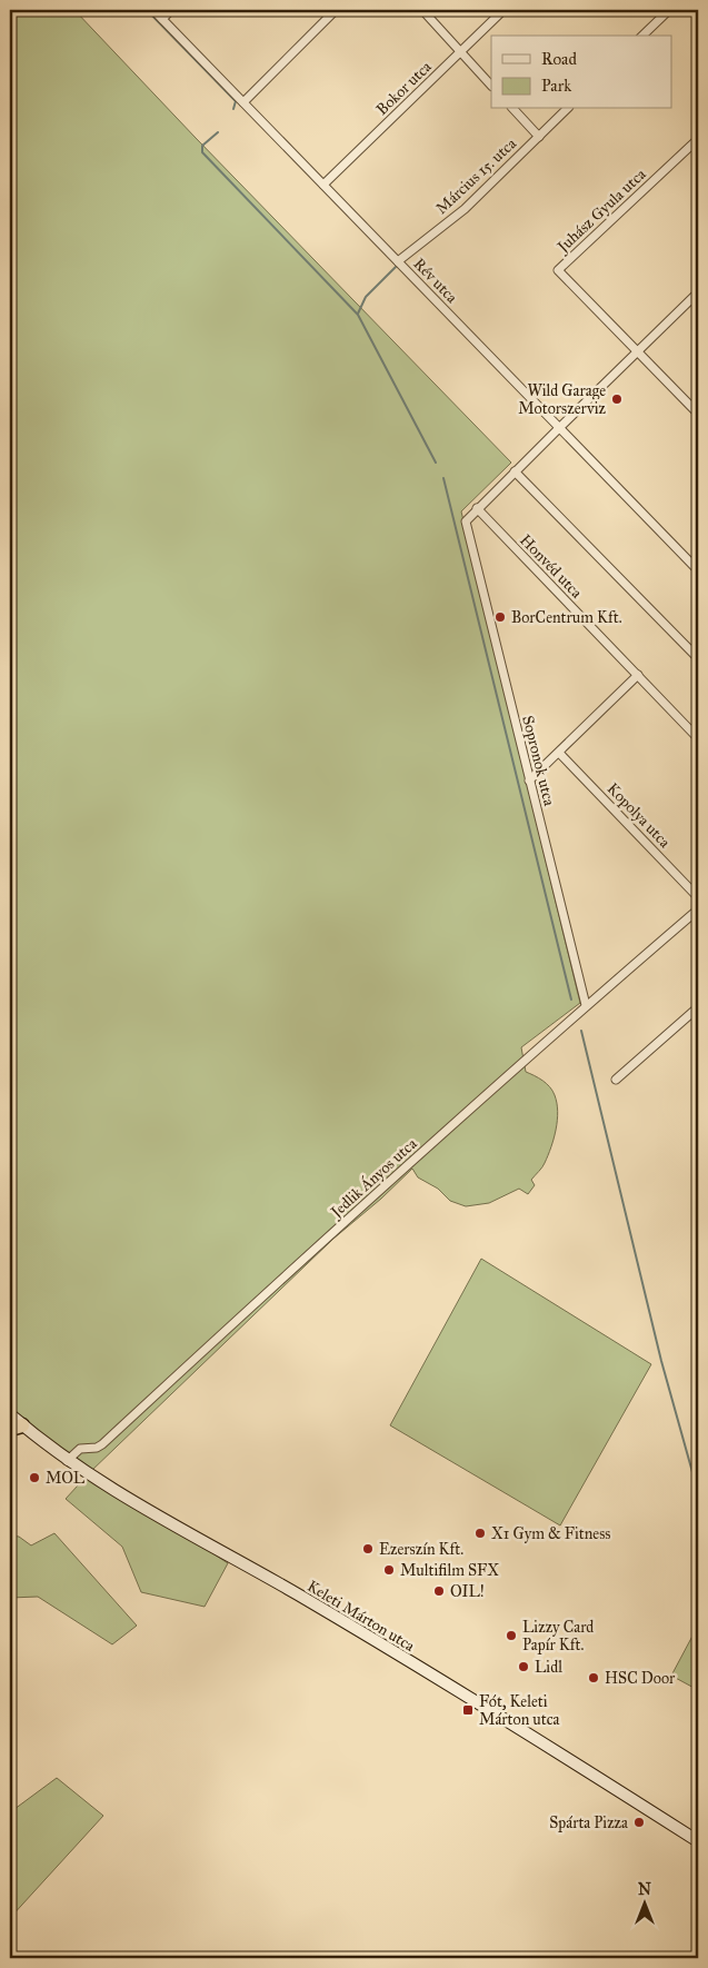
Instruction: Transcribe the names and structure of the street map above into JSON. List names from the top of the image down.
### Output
{
  "streets": {
    "main road": ["Keleti Márton utca"],
    "street": [
      "Bokor utca",
      "Március 15. utca",
      "Juhász Gyula utca",
      "Rév utca",
      "Honvéd utca",
      "Sopronok utca",
      "Kopolya utca",
      "Jedlik Ányos utca"
    ]
  },
  "crossings": [
    ["Bokor utca", "Rév utca"],
    ["Március 15. utca", "Rév utca"],
    ["Honvéd utca", "Sopronok utca"],
    ["Sopronok utca", "Jedlik Ányos utca"],
    ["Jedlik Ányos utca", "Keleti Márton utca"]
  ],
  "places": {
    "other": [
      "Wild Garage Motorszerviz",
      "BorCentrum Kft.",
      "MOL",
      "X1 Gym & Fitness",
      "Ezerszín Kft.",
      "Multifilm SFX",
      "OIL!",
      "Lizzy Card Papír Kft.",
      "Lidl",
      "HSC Door",
      "Spárta Pizza"
    ],
    "transit": ["Fót, Keleti Márton utca"]
  },
  "legend": ["Road", "Park"],
  "north": "top"
}
